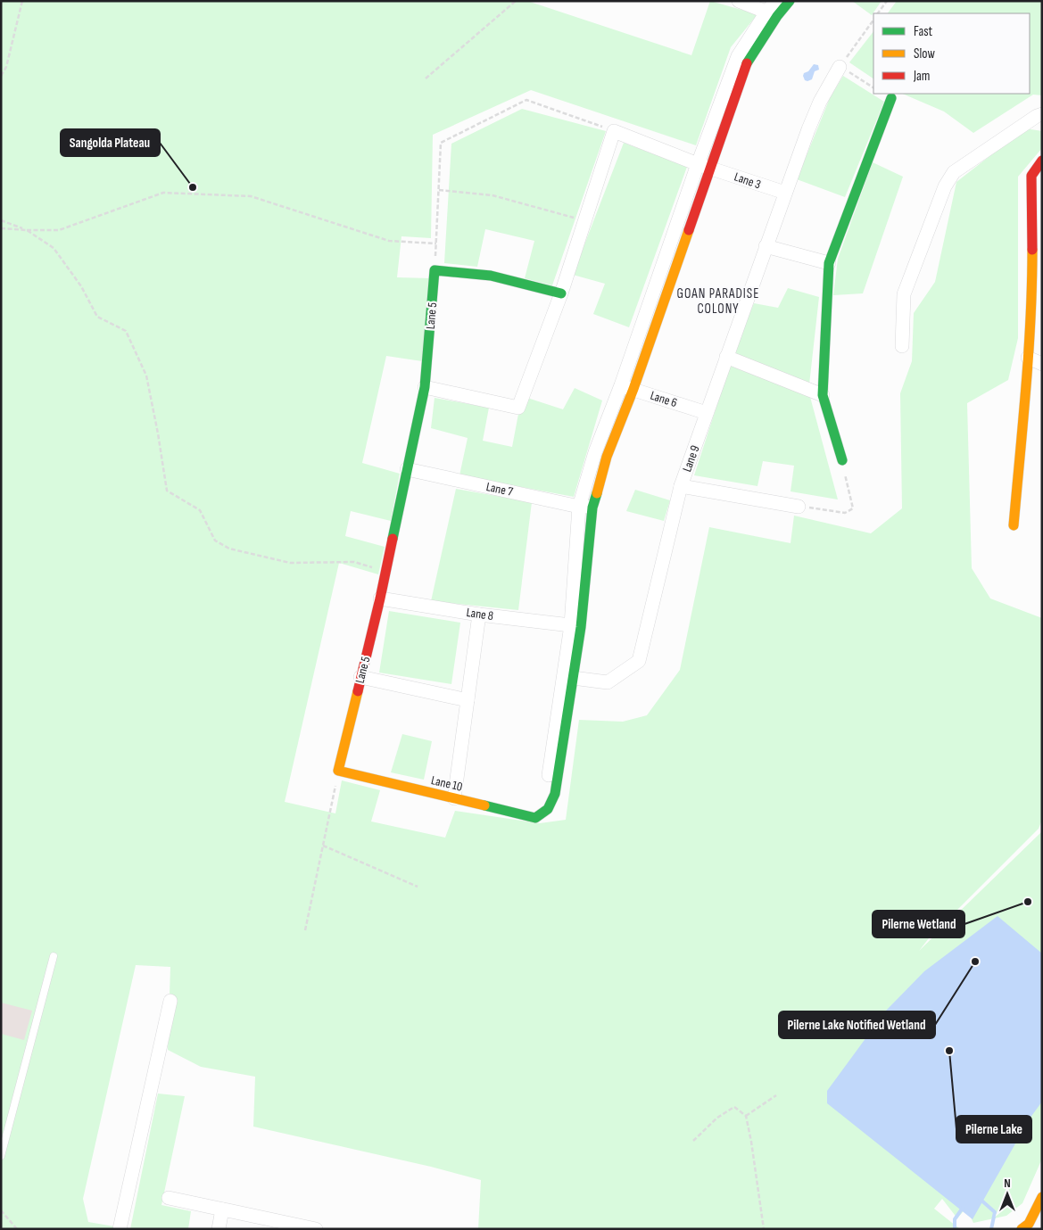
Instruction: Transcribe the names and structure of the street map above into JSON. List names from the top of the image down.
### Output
{
  "streets": {
    "street": [
      "Lane 3",
      "Lane 5",
      "Lane 6",
      "Lane 9",
      "Lane 7",
      "Lane 8",
      "Lane 10"
    ]
  },
  "crossings": [
    ["Lane 3", "Lane 9"],
    ["Lane 5", "Lane 7"],
    ["Lane 5", "Lane 8"],
    ["Lane 5", "Lane 10"],
    ["Lane 6", "Lane 9"]
  ],
  "districts": ["GOAN PARADISE COLONY"],
  "places": [
    "Sangolda Plateau",
    "Pilerne Wetland",
    "Pilerne Lake Notified Wetland",
    "Pilerne Lake"
  ],
  "legend": ["Fast", "Slow", "Jam"],
  "north": "top"
}
